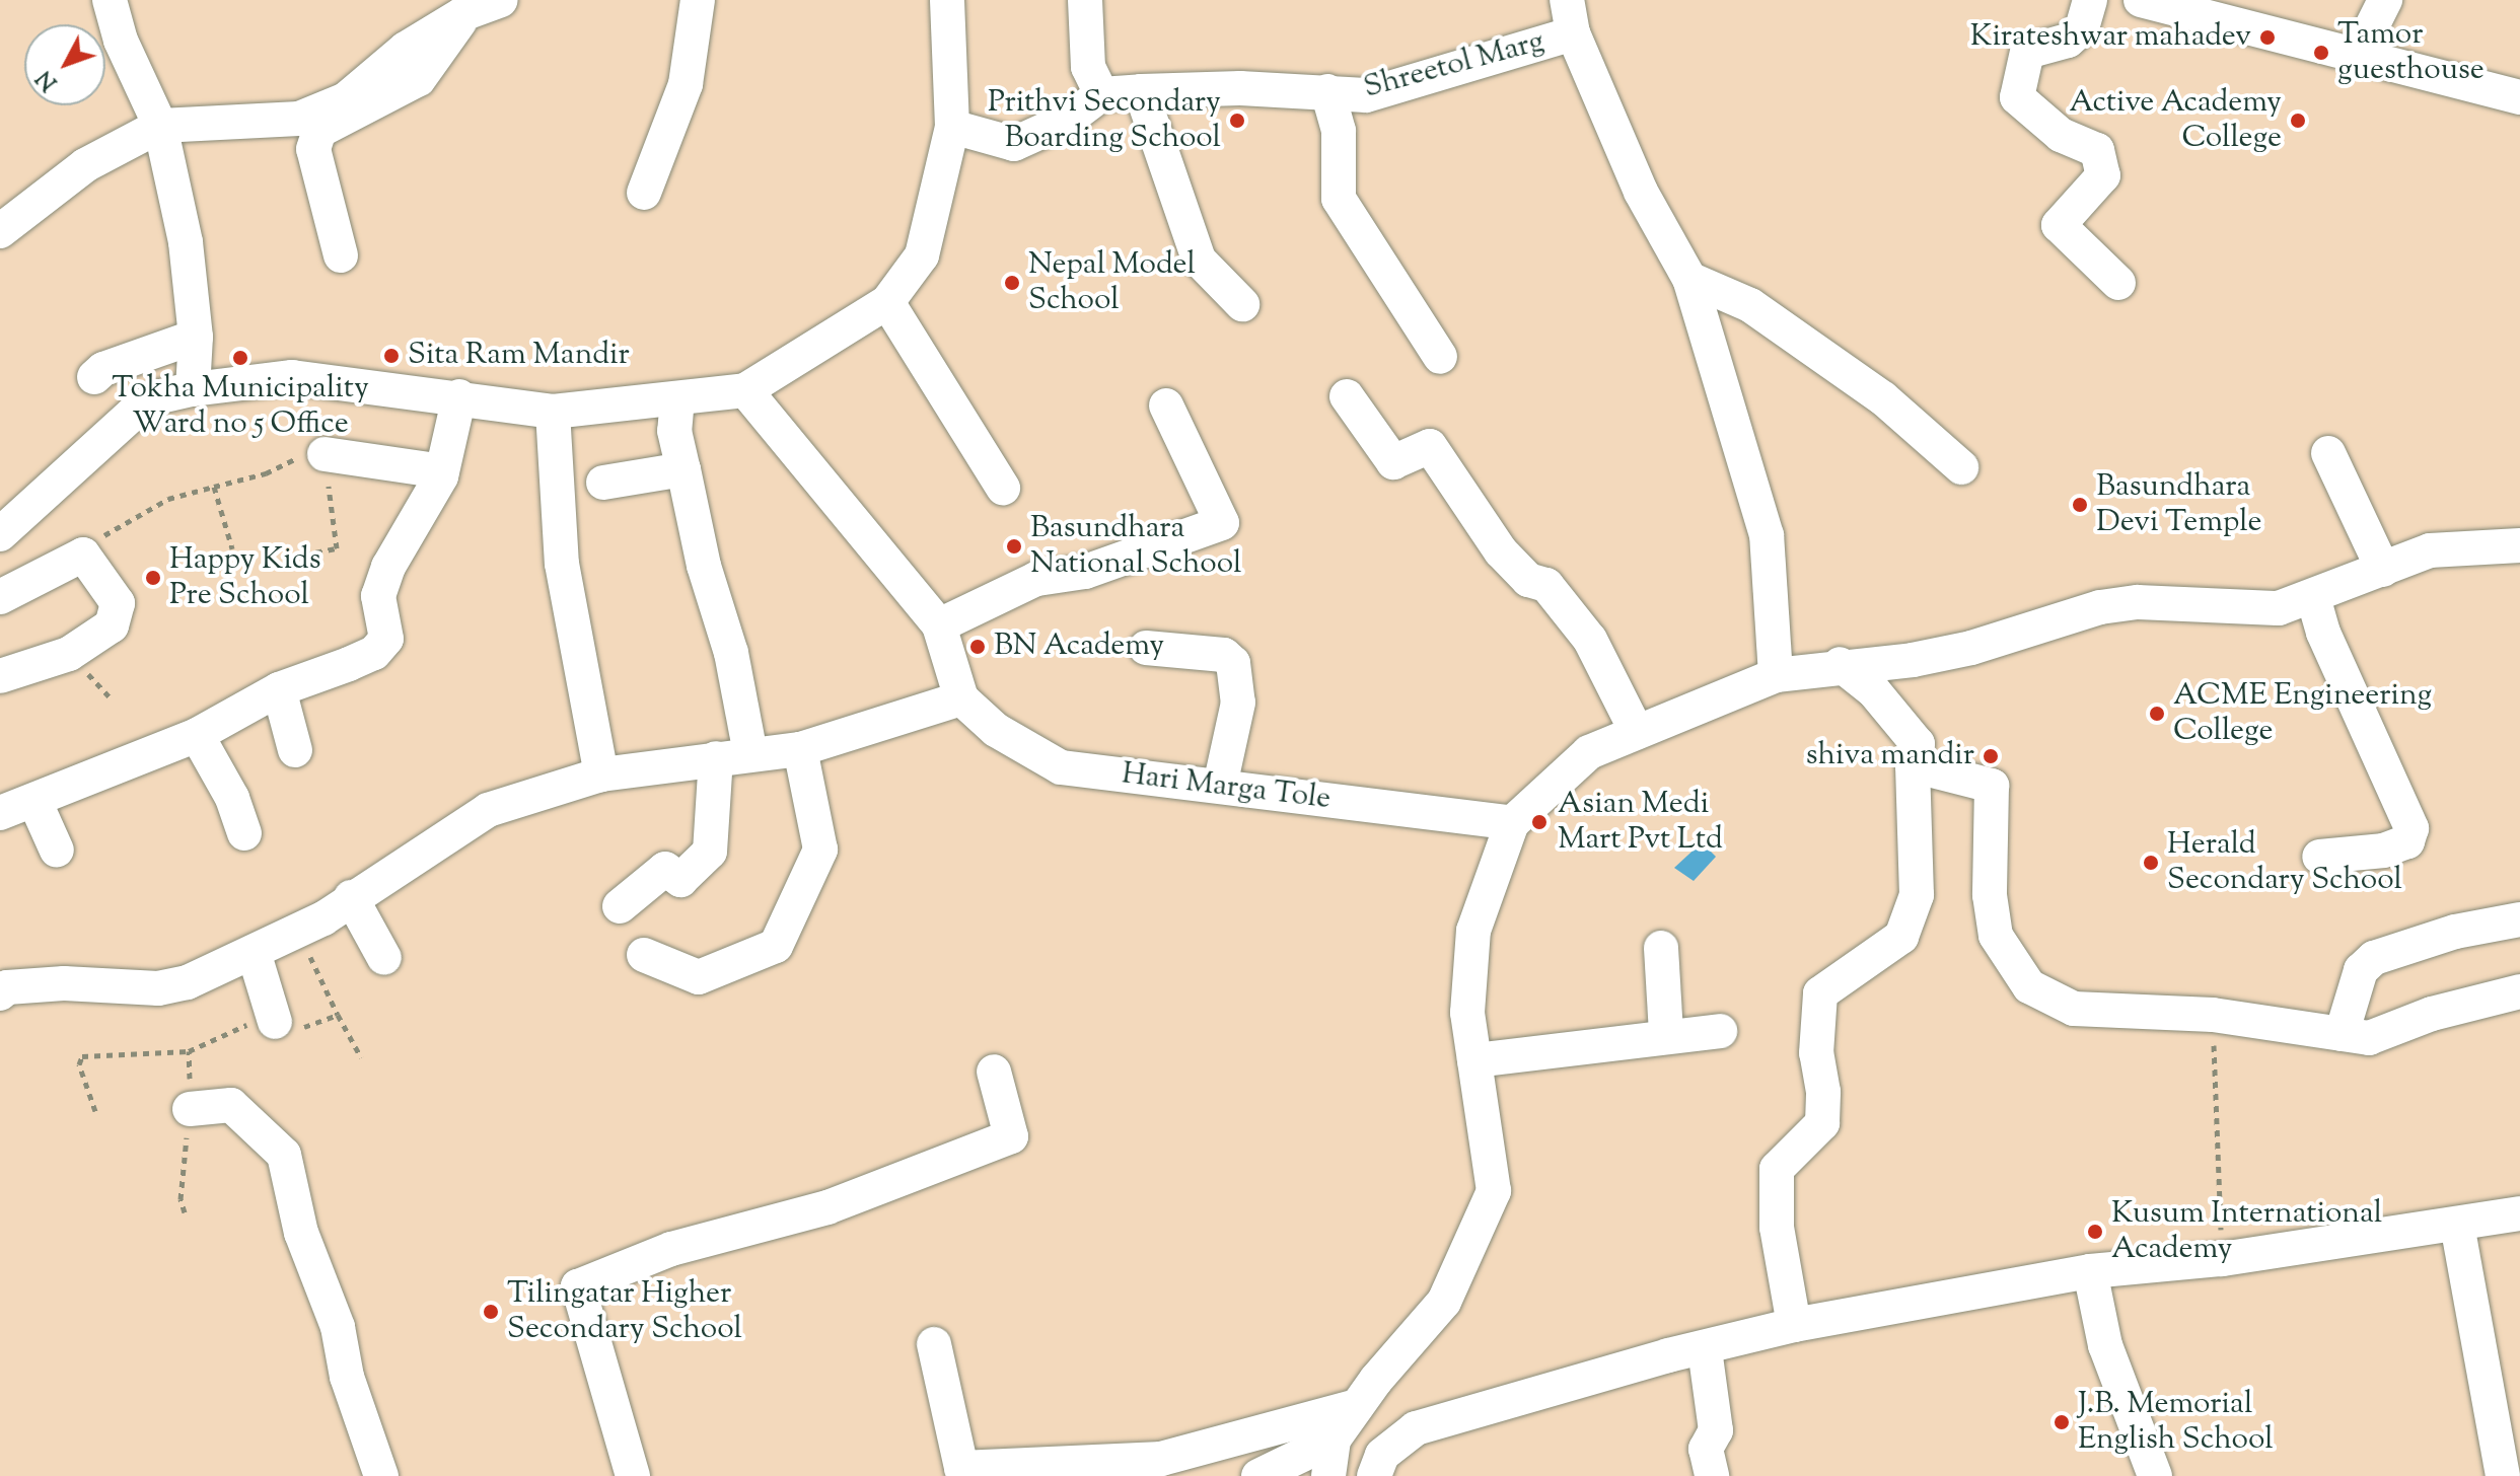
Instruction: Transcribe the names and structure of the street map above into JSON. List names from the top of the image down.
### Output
{
  "streets": {
    "street": ["Shreetol Marg", "Hari Marga Tole"]
  },
  "places": [
    "Kirateshwar mahadev",
    "Tamor guesthouse",
    "Prithvi Secondary Boarding School",
    "Active Academy College",
    "Nepal Model School",
    "Sita Ram Mandir",
    "Tokha Municipality Ward no 5 Office",
    "Basundhara Devi Temple",
    "Basundhara National School",
    "Happy Kids Pre School",
    "BN Academy",
    "ACME Engineering College",
    "shiva mandir",
    "Asian Medi Mart Pvt Ltd",
    "Herald Secondary School",
    "Kusum International Academy",
    "Tilingatar Higher Secondary School",
    "J.B. Memorial English School"
  ],
  "north": "bottom left"
}
